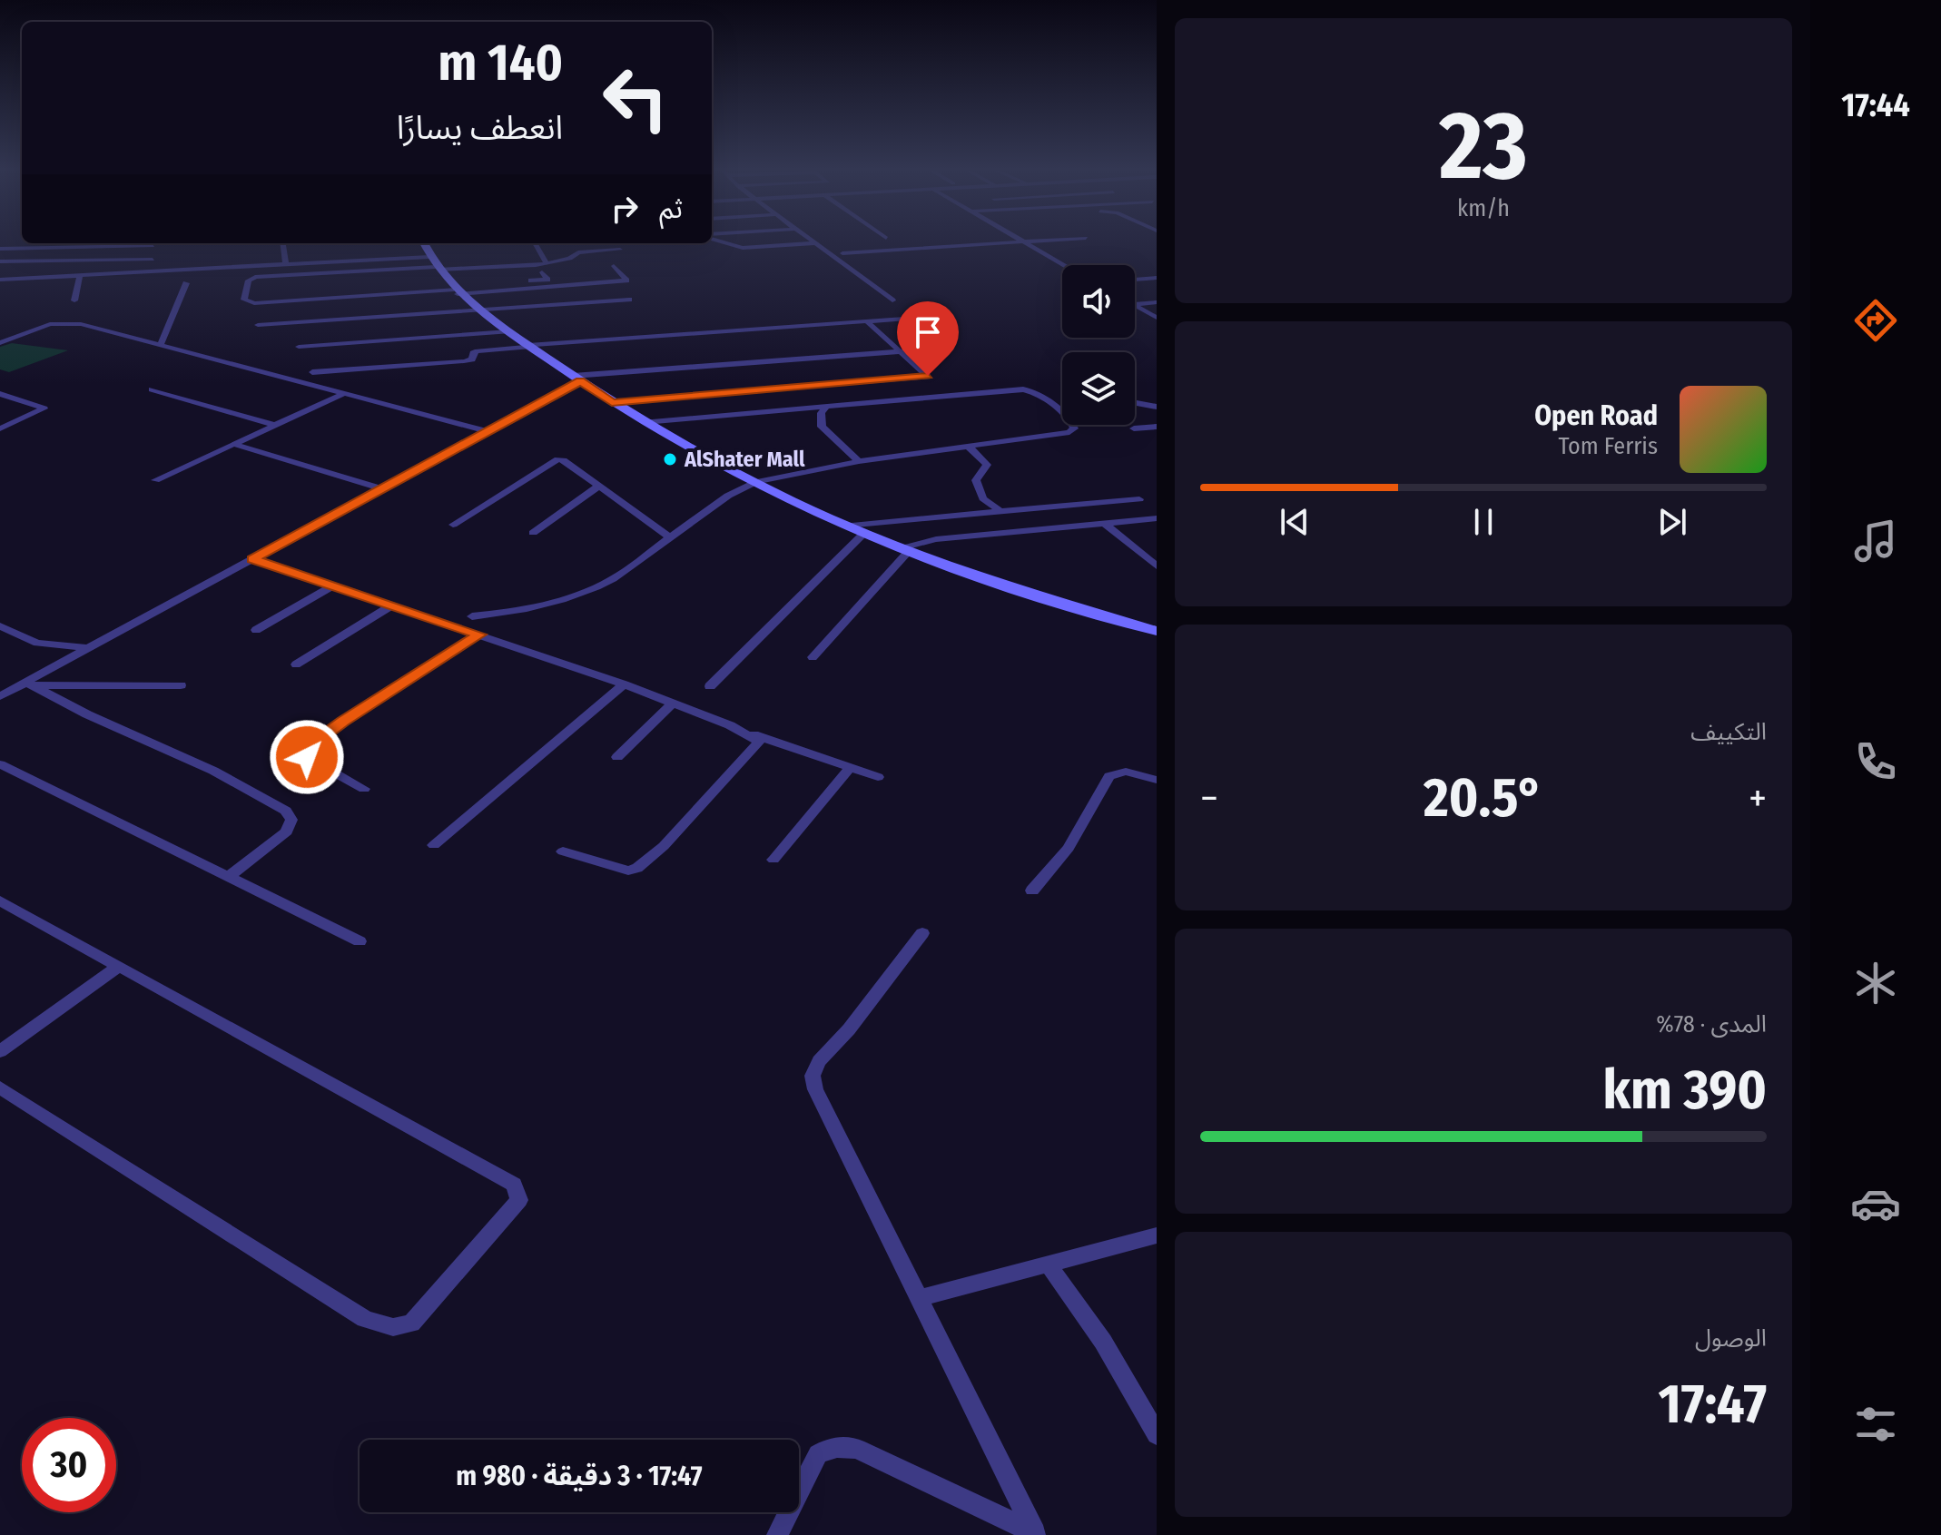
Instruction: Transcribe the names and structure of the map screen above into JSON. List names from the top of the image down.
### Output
{
  "places": ["AlShater Mall"],
  "page": {
    "tabs": "17:44",
    "tile": [
      ["23", "km/h"],
      "التكييف",
      ["المدى · 78%", "390 km"],
      ["الوصول", "17:47"]
    ],
    "turn": ["140 m", "انعطف يسارًا"],
    "then": "ثم",
    "song": ["Open Road", "Tom Ferris"],
    "heat": ["−", "20.5°", "+"],
    "limit": "30",
    "trip": "17:47 · 3 دقيقة · 980 m"
  }
}
